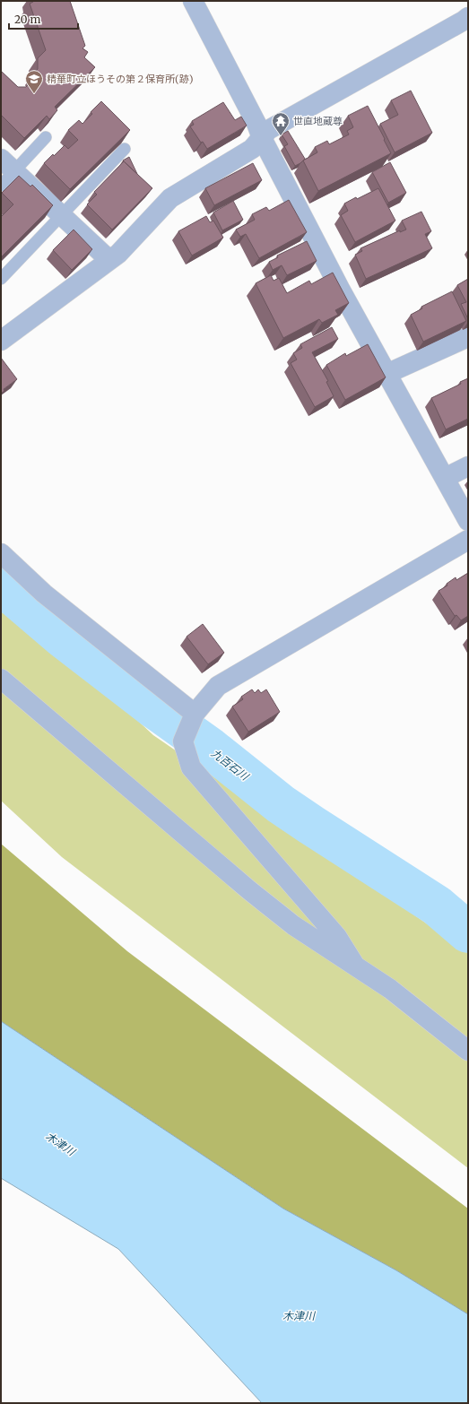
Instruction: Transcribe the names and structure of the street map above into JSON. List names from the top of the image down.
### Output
{
  "water": ["九百石川", "木津川"],
  "places": {
    "school or university": ["精華町立ほうその第２保育所(跡)"],
    "temple": ["世直地蔵尊"]
  },
  "scale_bar": "20 m"
}
